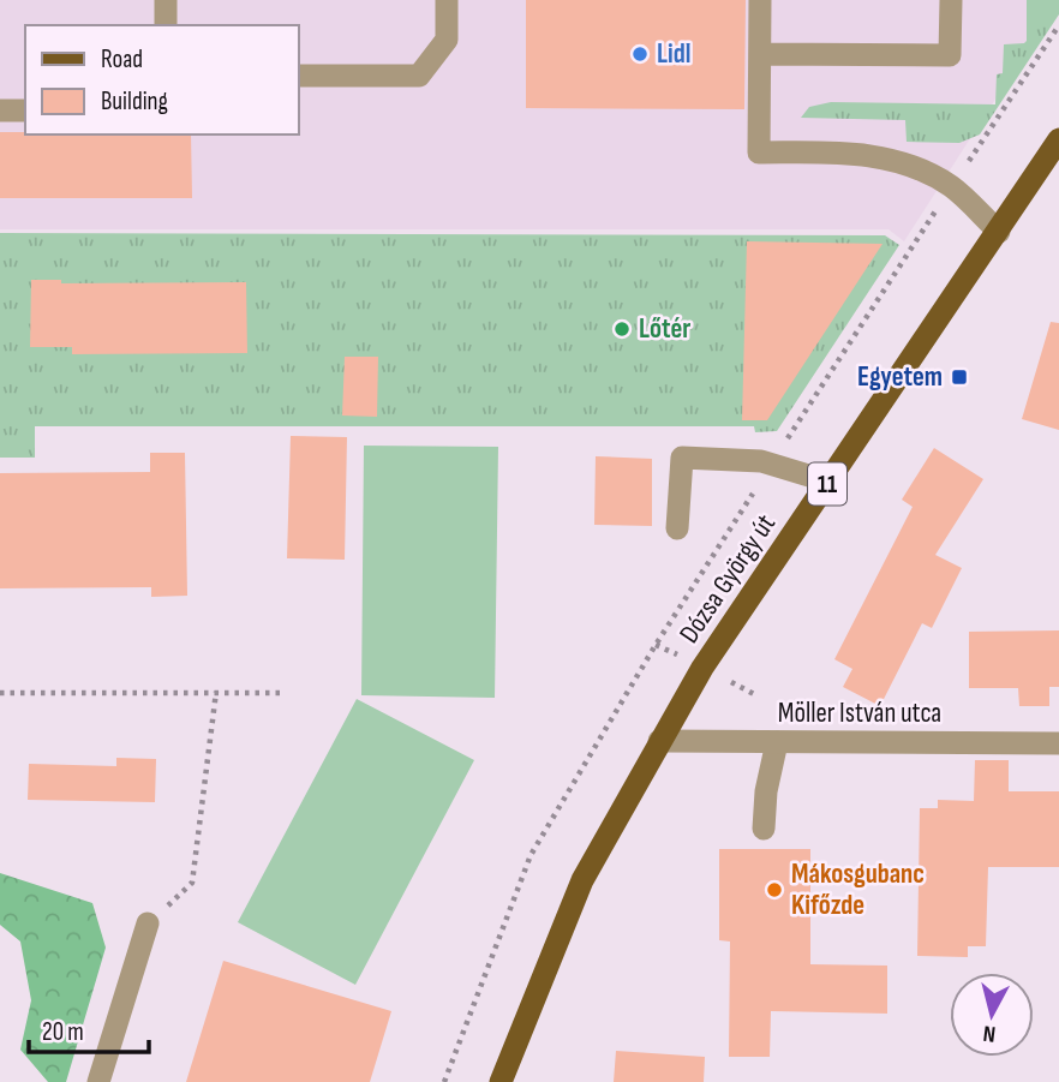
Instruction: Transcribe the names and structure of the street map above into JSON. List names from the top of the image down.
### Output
{
  "streets": {
    "main road": ["11", "Dózsa György út"],
    "street": ["Möller István utca"]
  },
  "crossings": [
    ["Dózsa György út", "Möller István utca"]
  ],
  "places": {
    "other": ["Lidl", "Lőtér", "Mákosgubanc Kifőzde"],
    "transit": ["Egyetem"]
  },
  "legend": ["Road", "Building"],
  "scale_bar": "20 m",
  "north": "bottom"
}
